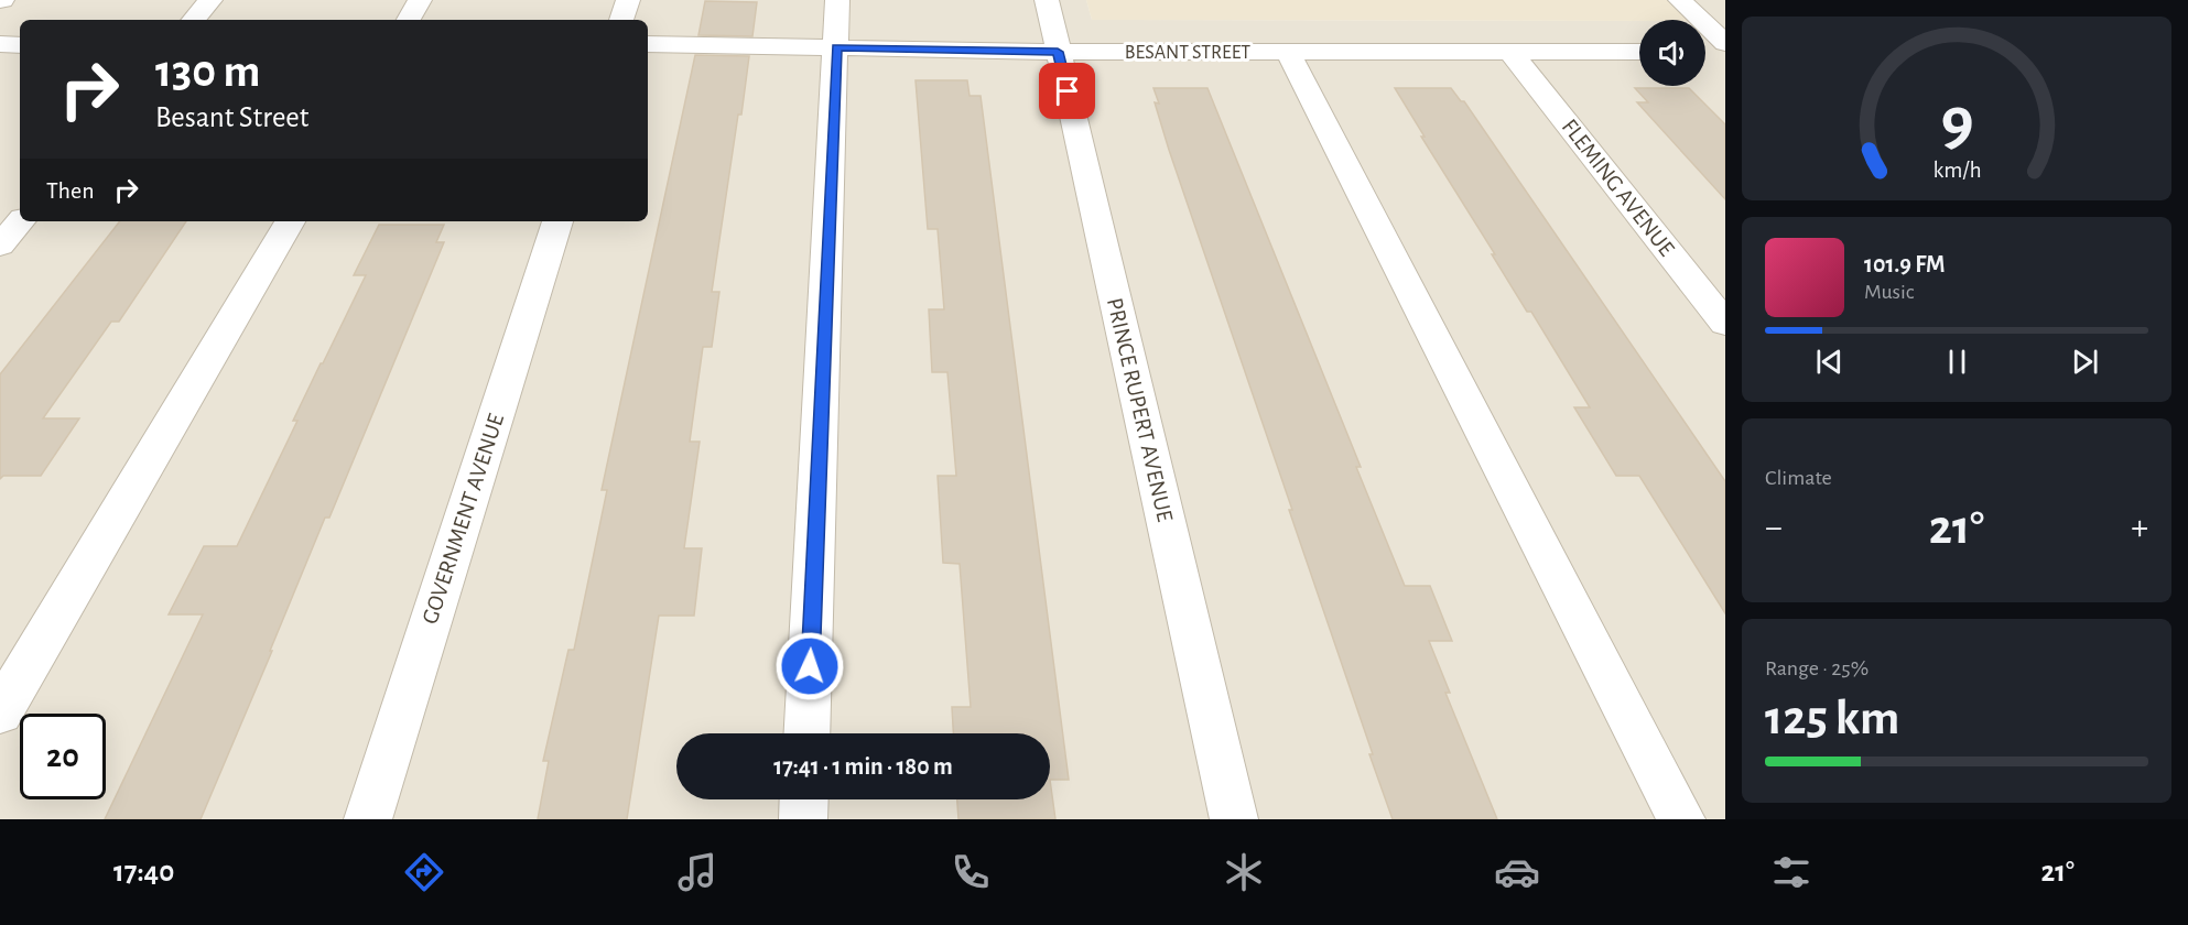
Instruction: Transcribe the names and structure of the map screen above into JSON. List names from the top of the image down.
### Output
{
  "streets": {
    "street": [
      "BESANT STREET",
      "FLEMING AVENUE",
      "PRINCE RUPERT AVENUE",
      "GOVERNMENT AVENUE"
    ]
  },
  "crossings": [
    ["BESANT STREET", "FLEMING AVENUE"],
    ["BESANT STREET", "PRINCE RUPERT AVENUE"]
  ],
  "page": {
    "turn": ["130 m", "Besant Street"],
    "then": "Then",
    "song": ["101.9 FM", "Music"],
    "tile": [
      "Climate",
      ["Range · 25%", "125 km"]
    ],
    "heat": ["−", "21°", "+"],
    "limit": "20",
    "trip": "17:41 · 1 min · 180 m",
    "tabs": ["17:40", "21°"],
    "gauge": ["9", "km/h"]
  }
}
